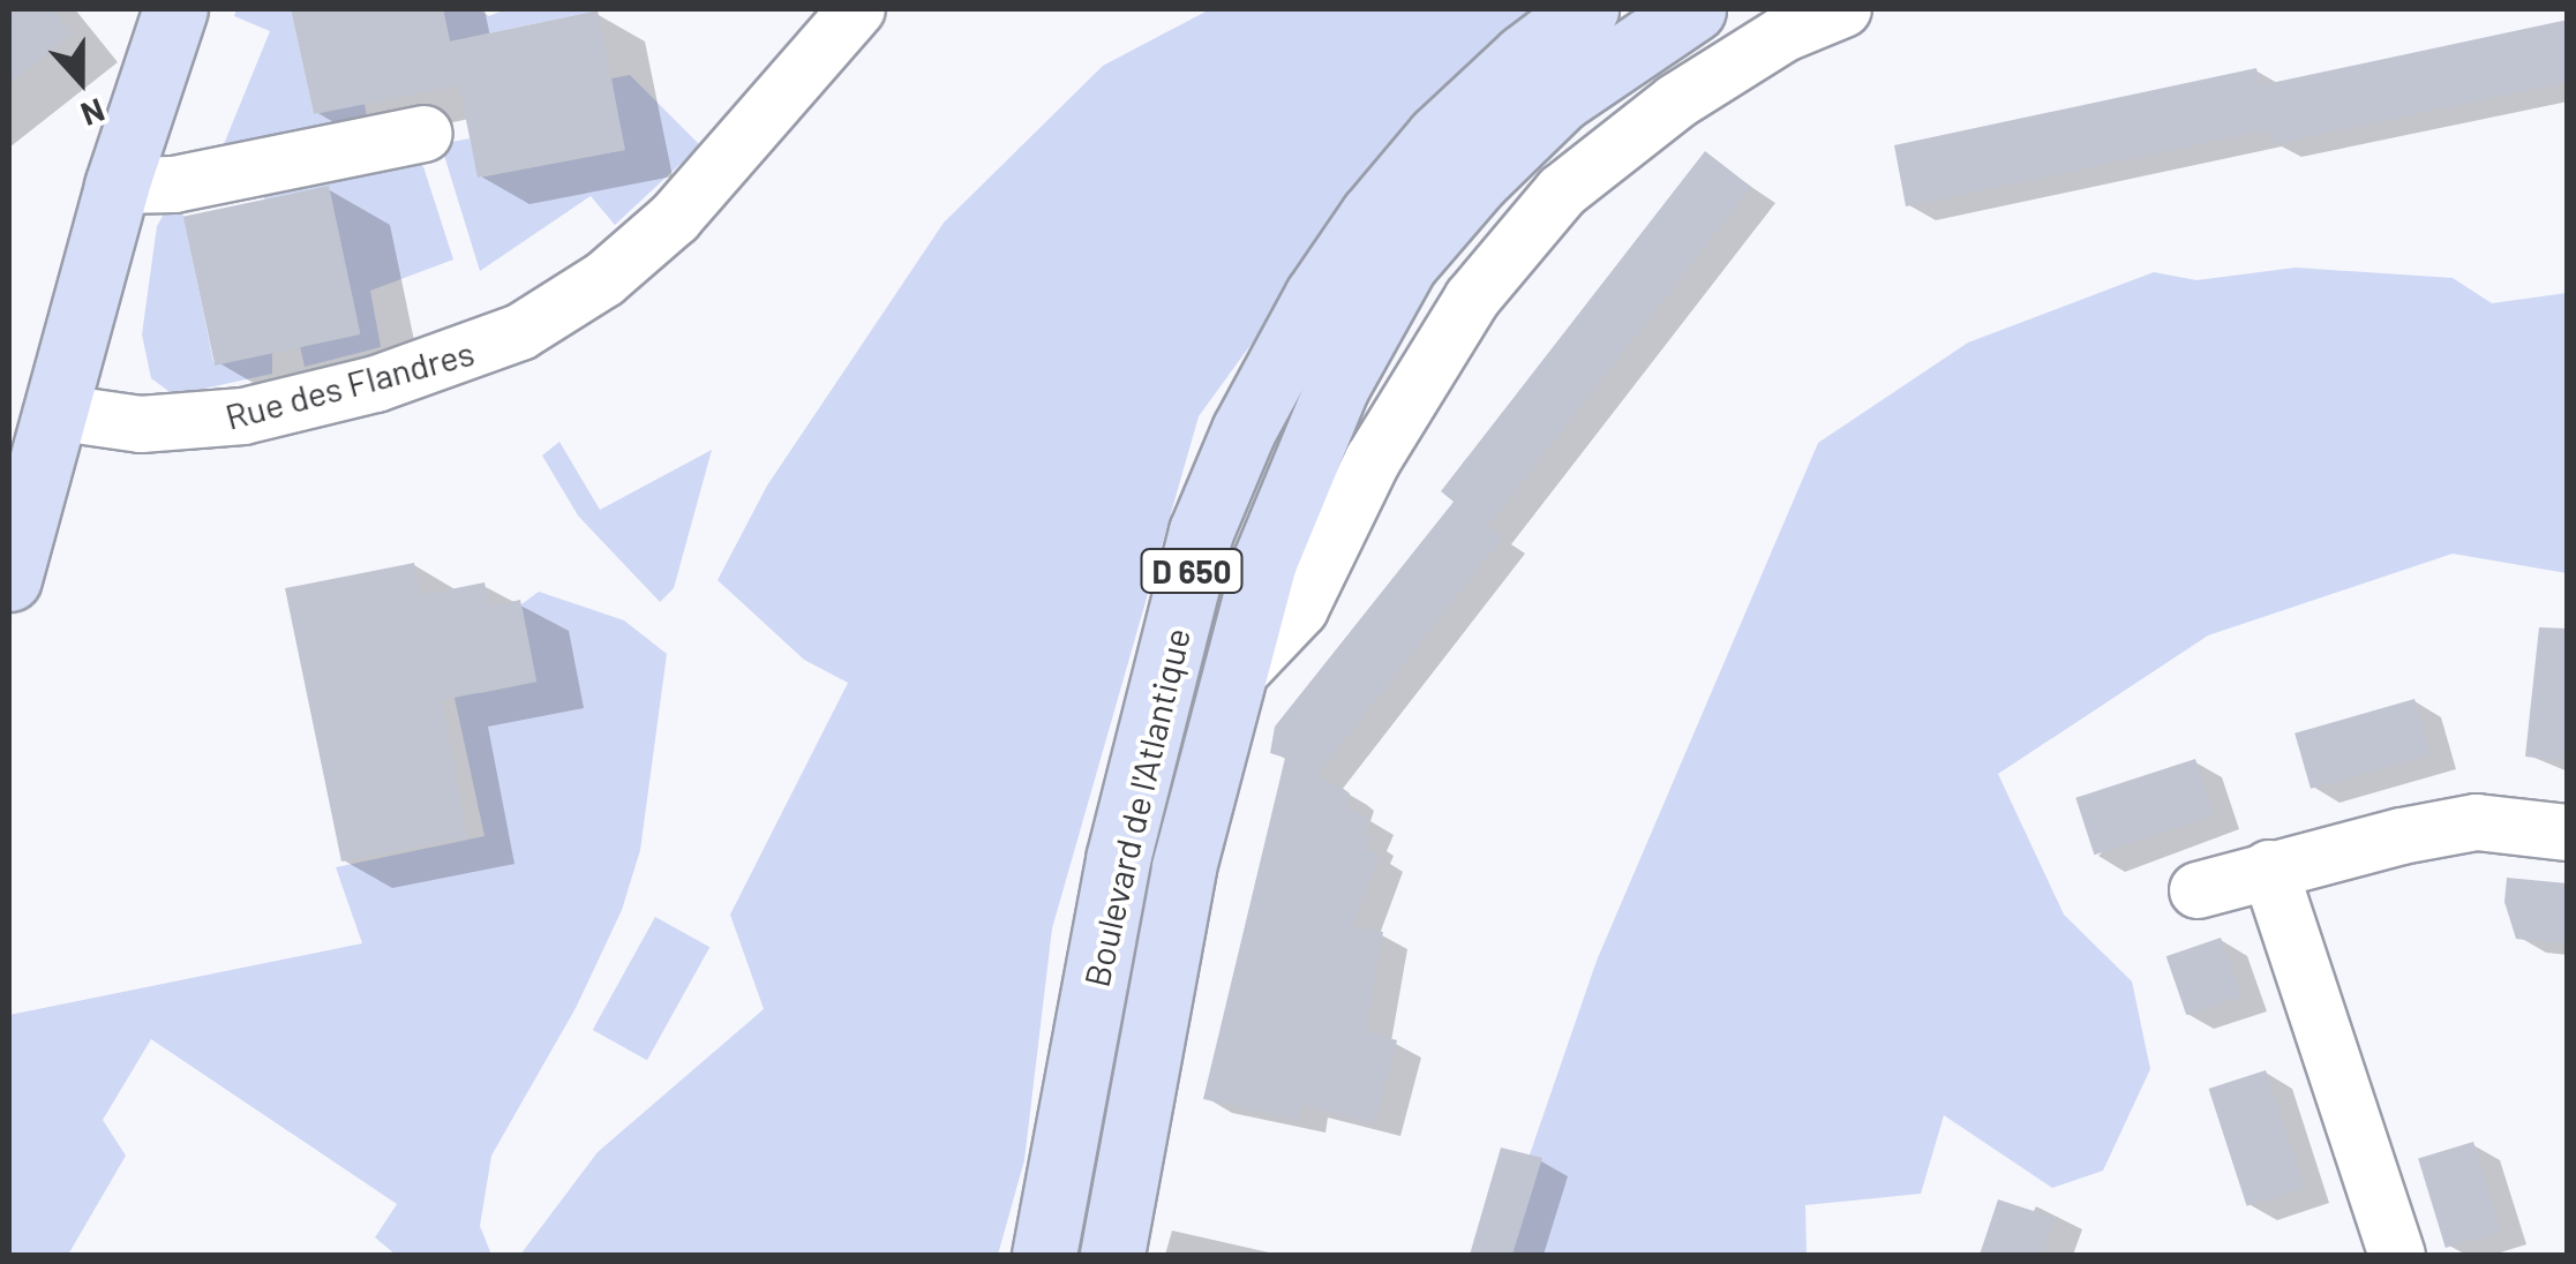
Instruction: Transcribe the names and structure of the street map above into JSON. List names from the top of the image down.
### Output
{
  "streets": {
    "main road": ["D 650", "Boulevard de l'Atlantique"],
    "street": ["Rue des Flandres"]
  },
  "north": "bottom"
}
